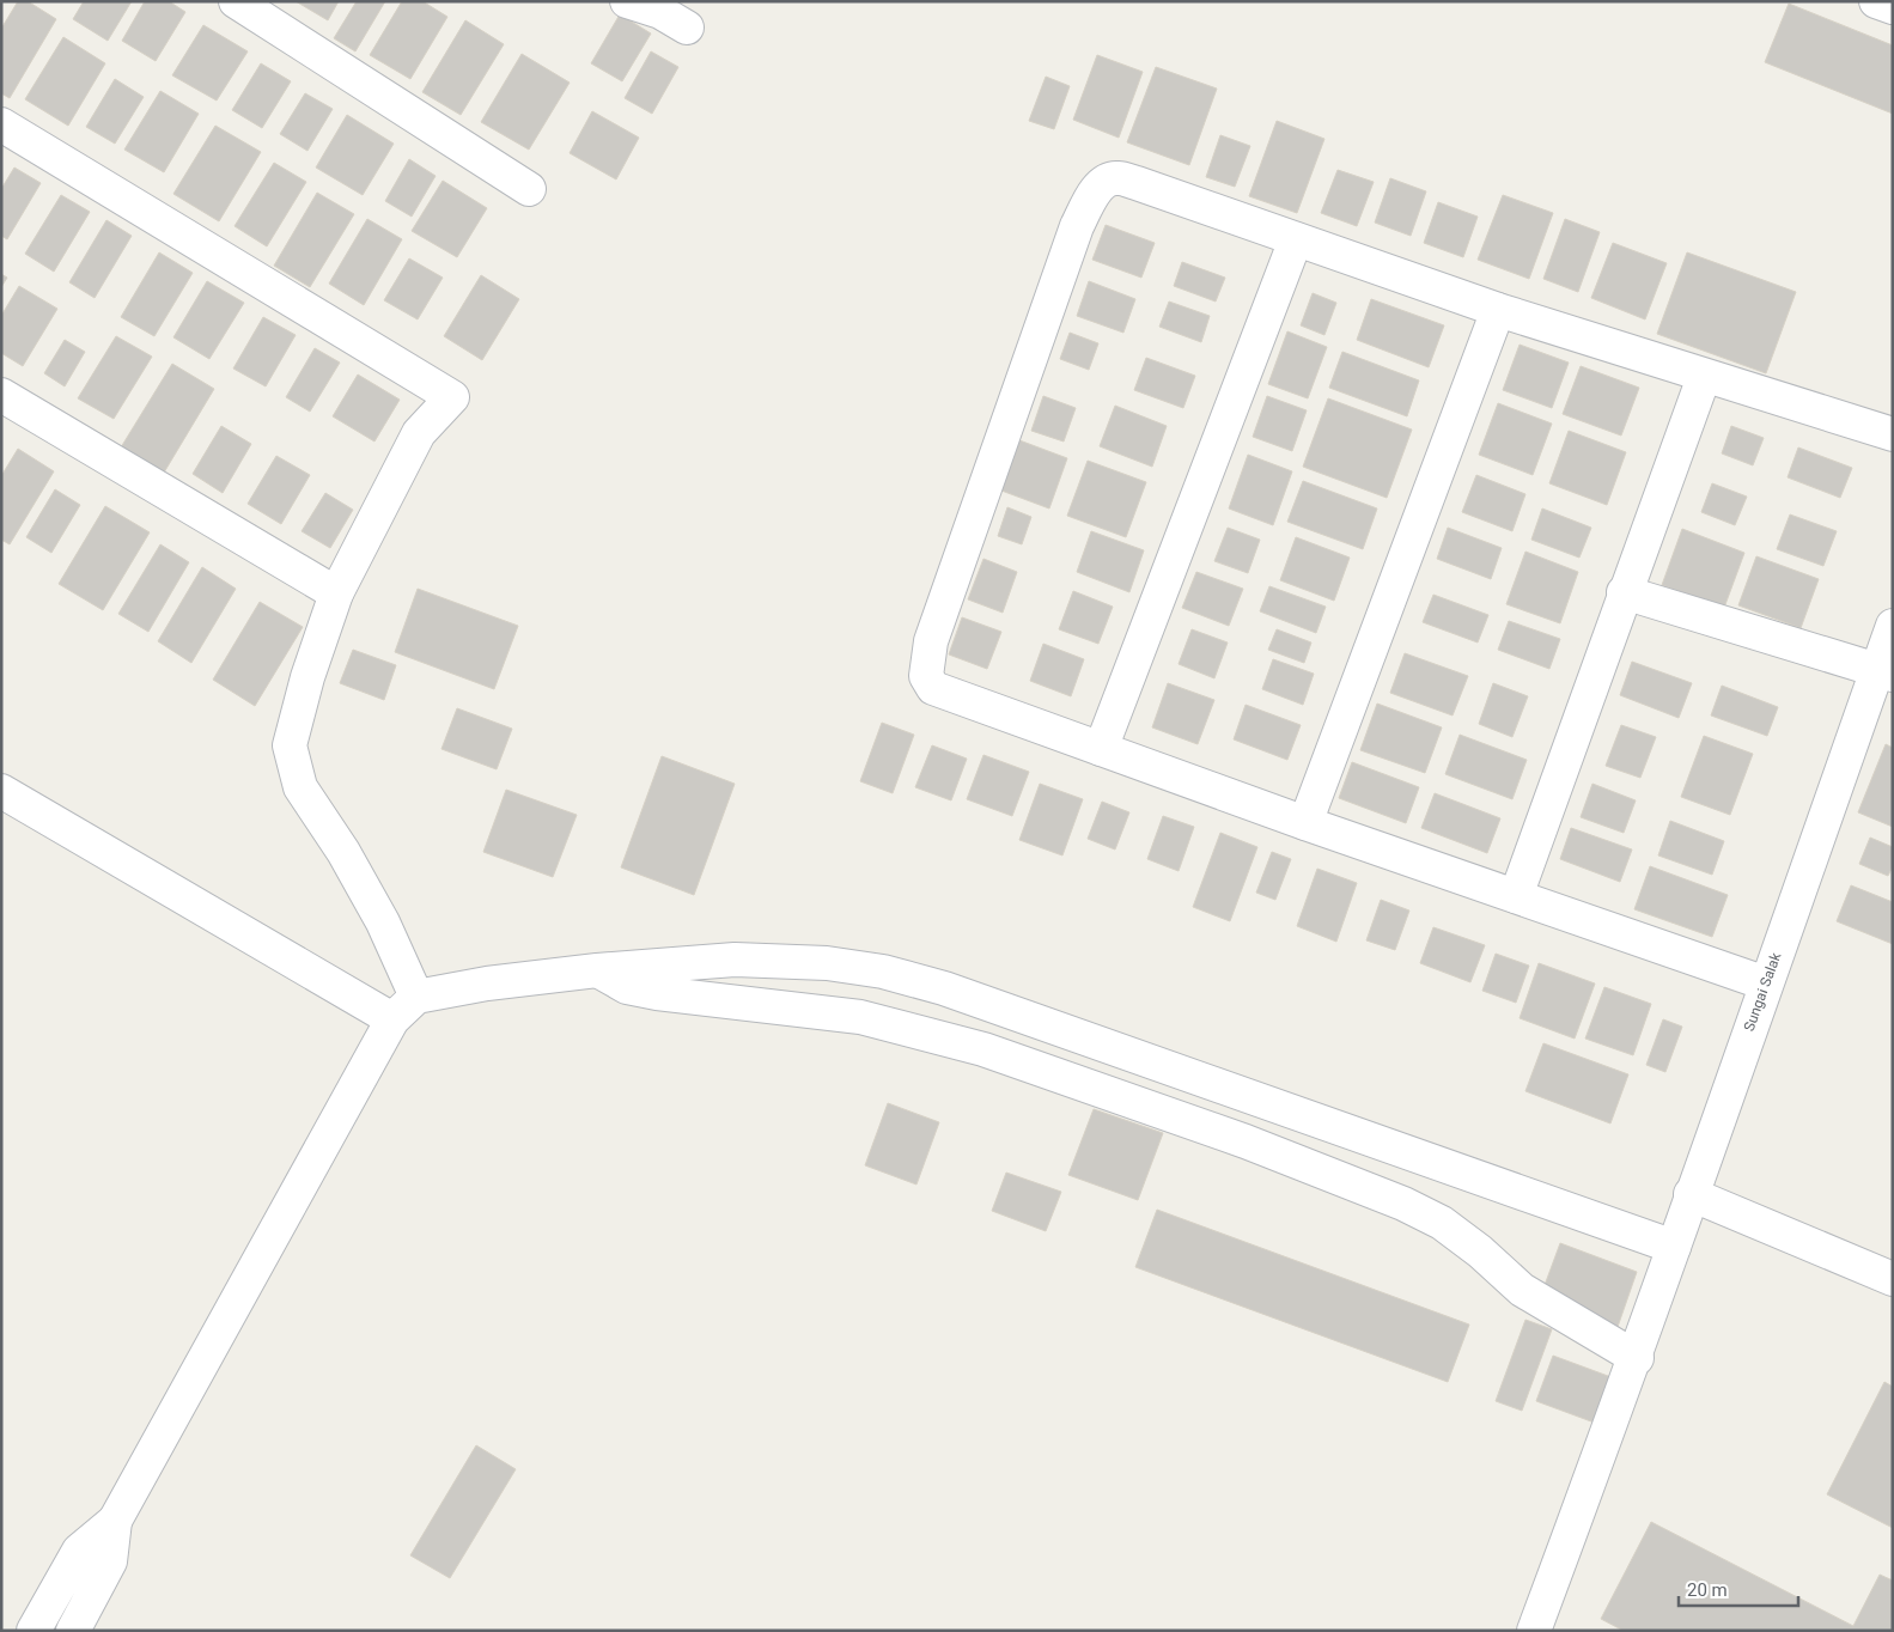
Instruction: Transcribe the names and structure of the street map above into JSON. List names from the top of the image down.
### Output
{
  "streets": {
    "street": ["Sungai Salak"]
  },
  "scale_bar": "20 m"
}
